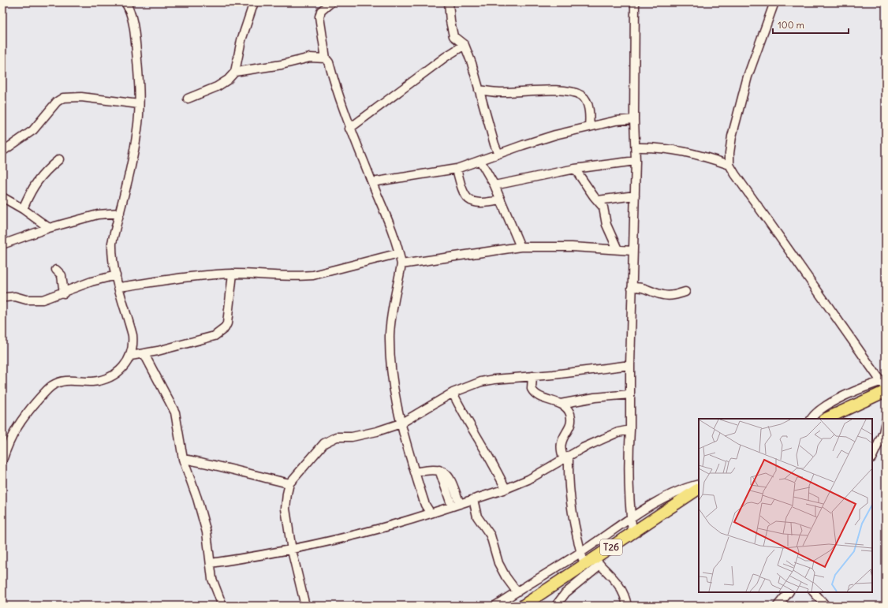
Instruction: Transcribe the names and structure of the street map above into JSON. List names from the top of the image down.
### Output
{
  "streets": {
    "highway": ["T26"]
  },
  "scale_bar": "100 m"
}
